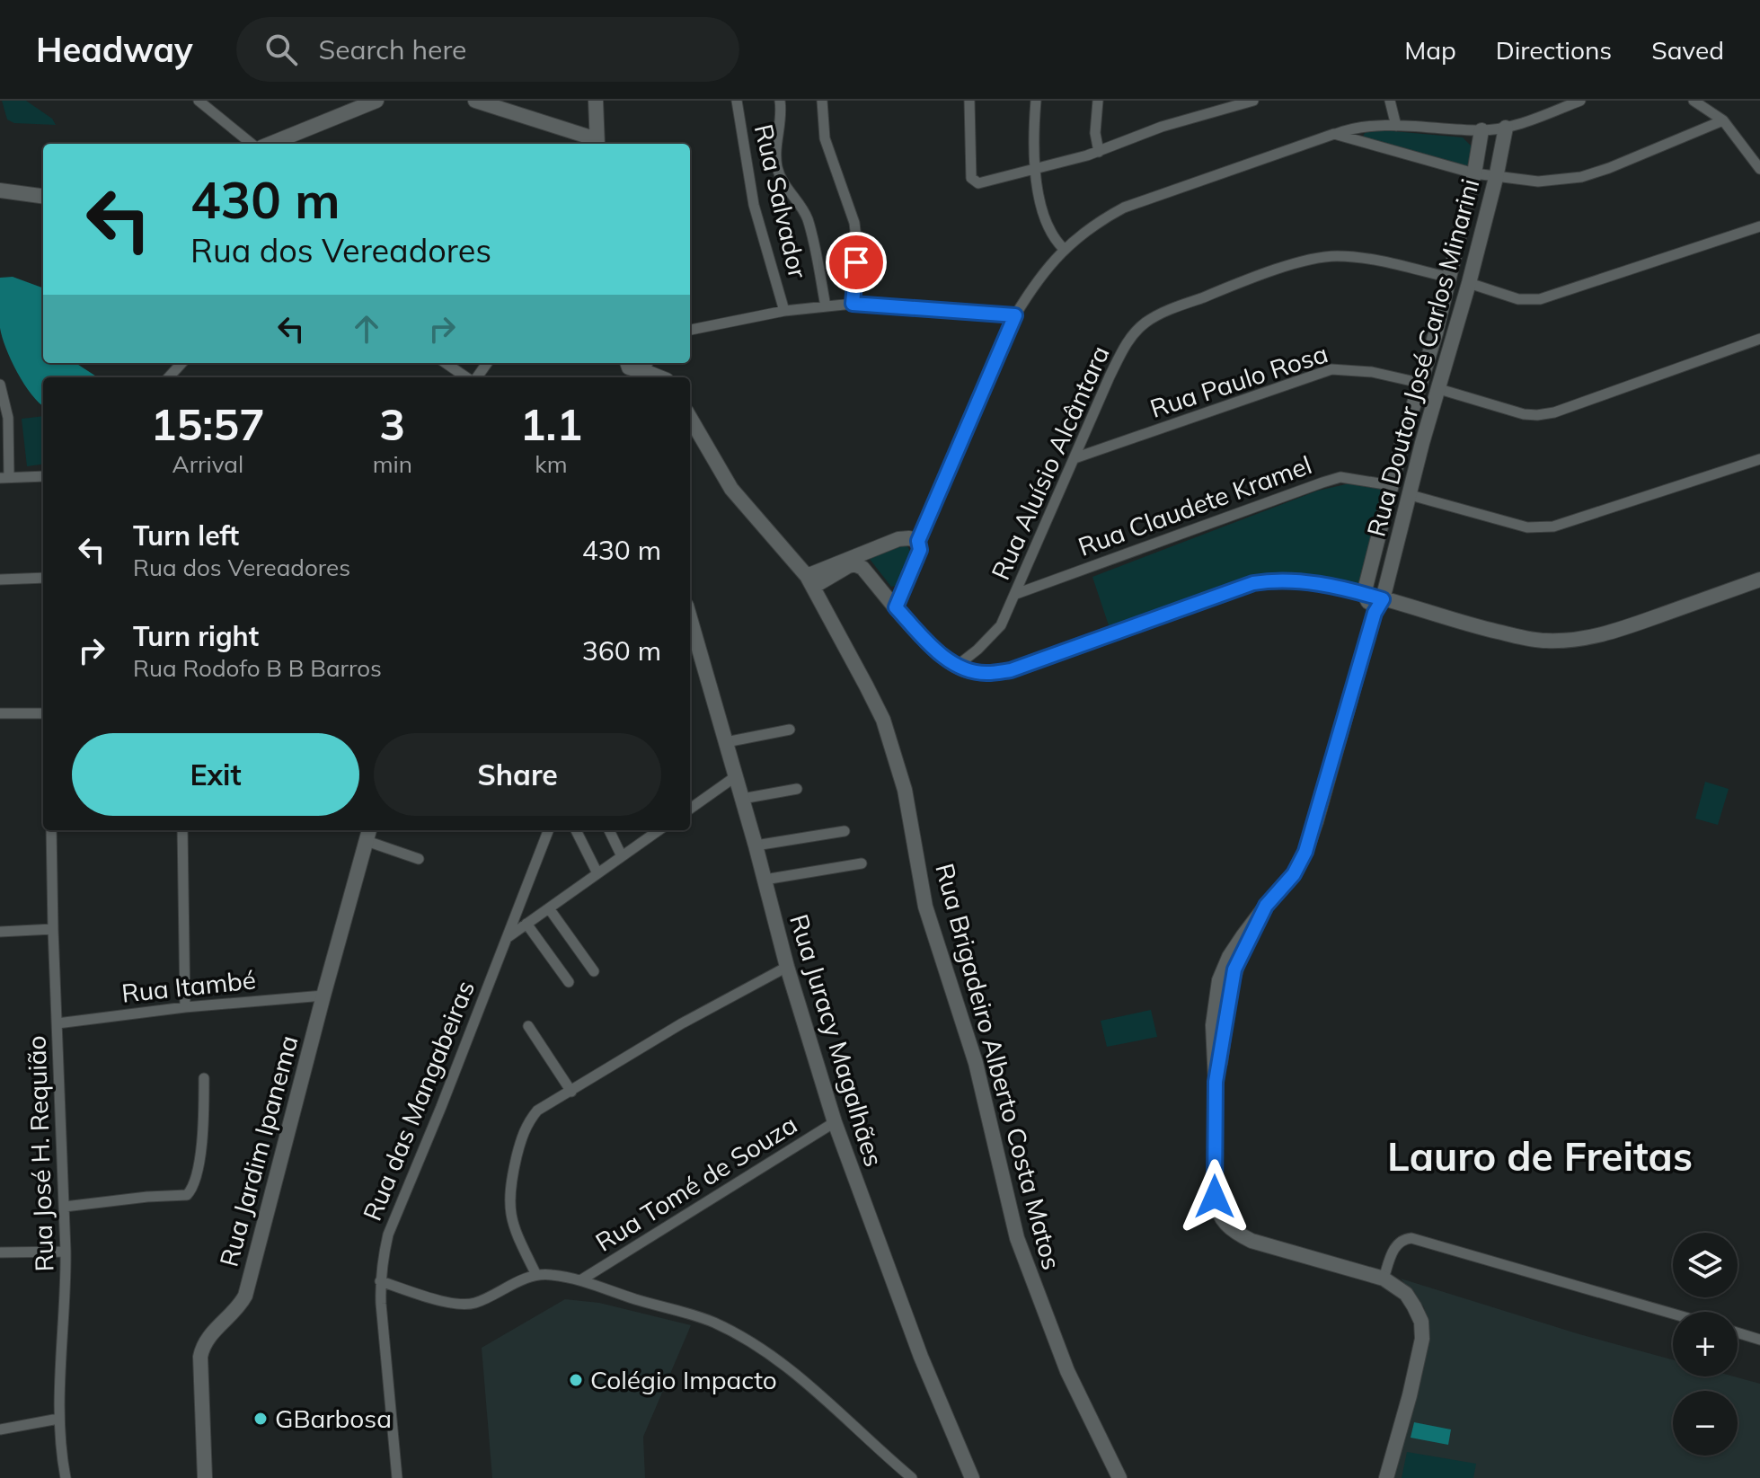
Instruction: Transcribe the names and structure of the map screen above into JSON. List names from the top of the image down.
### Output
{
  "streets": {
    "street": [
      "Rua Salvador",
      "Rua Doutor José Carlos Minarini",
      "Rua Paulo Rosa",
      "Rua Aluísio Alcântara",
      "Rua Claudete Kramel",
      "Rua Itambé",
      "Rua Juracy Magalhães",
      "Rua Brigadeiro Alberto Costa Matos",
      "Rua das Mangabeiras",
      "Rua Jardim Ipanema",
      "Rua José H. Requião",
      "Rua Tomé de Souza"
    ]
  },
  "crossings": [
    ["Rua Doutor José Carlos Minarini", "Rua Paulo Rosa"],
    ["Rua Doutor José Carlos Minarini", "Rua Aluísio Alcântara"],
    ["Rua Doutor José Carlos Minarini", "Rua Claudete Kramel"],
    ["Rua Paulo Rosa", "Rua Aluísio Alcântara"],
    ["Rua Aluísio Alcântara", "Rua Claudete Kramel"],
    ["Rua Itambé", "Rua Jardim Ipanema"],
    ["Rua Itambé", "Rua José H. Requião"],
    ["Rua Juracy Magalhães", "Rua Tomé de Souza"]
  ],
  "districts": ["Lauro de Freitas"],
  "places": ["Colégio Impacto", "GBarbosa"],
  "page": {
    "header": "Headway",
    "search": "Search here",
    "nav": ["Map", "Directions", "Saved"],
    "turn": ["430 m", "Rua dos Vereadores"],
    "eta": [
      "15:57",
      "Arrival",
      "3",
      "min",
      "1.1",
      "km"
    ],
    "list": [
      {
        "name": "Turn left",
        "note": "Rua dos Vereadores",
        "value": "430 m"
      },
      {
        "name": "Turn right",
        "note": "Rua Rodofo B B Barros",
        "value": "360 m"
      }
    ],
    "buttons": ["Exit", "Share"],
    "map_buttons": ["+", "−"]
  }
}
